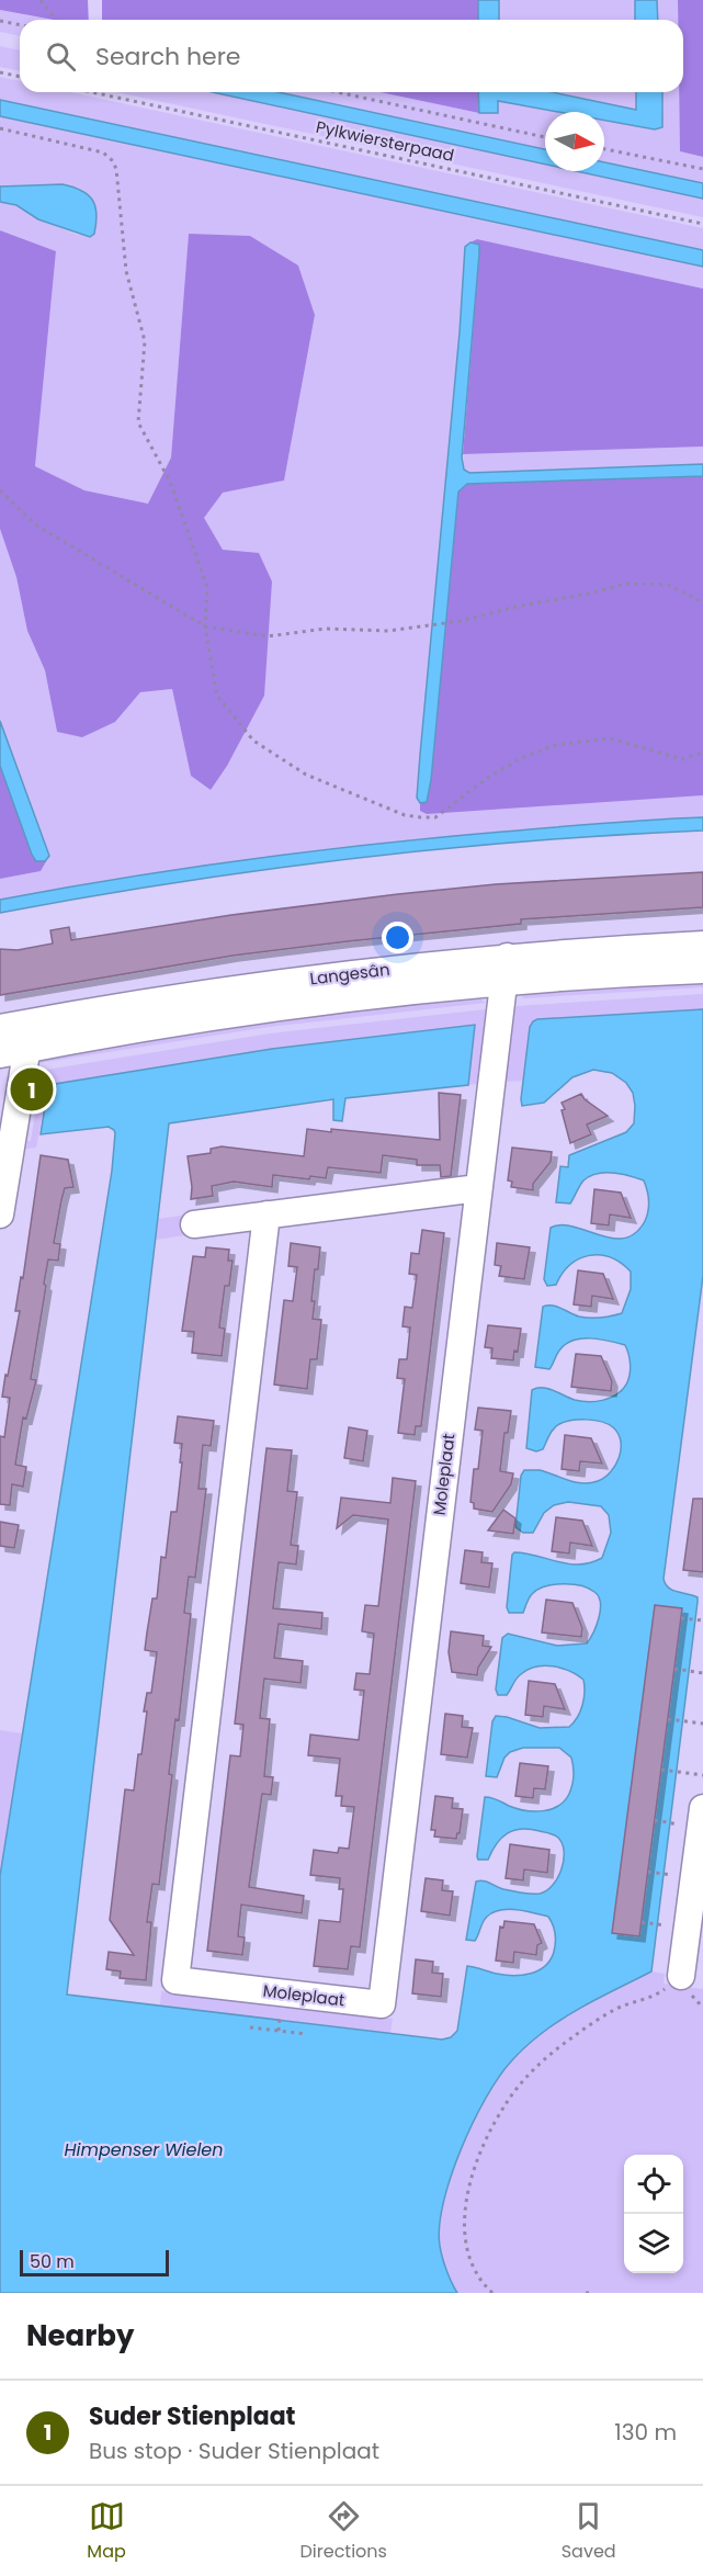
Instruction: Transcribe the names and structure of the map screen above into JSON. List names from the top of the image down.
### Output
{
  "streets": {
    "street": ["Langesân", "Moleplaat"],
    "path": ["Pylkwiersterpaad"]
  },
  "crossings": [
    ["Langesân", "Moleplaat"]
  ],
  "water": ["Himpenser Wielen"],
  "scale_bar": "50 m",
  "north": "right",
  "page": {
    "search": "Search here",
    "pins": "1",
    "scale": "50 m",
    "heading": "Nearby",
    "list": [
      {
        "mark": "1",
        "name": "Suder Stienplaat",
        "note": "Bus stop · Suder Stienplaat",
        "value": "130 m"
      }
    ],
    "nav": ["Map", "Directions", "Saved"]
  }
}
